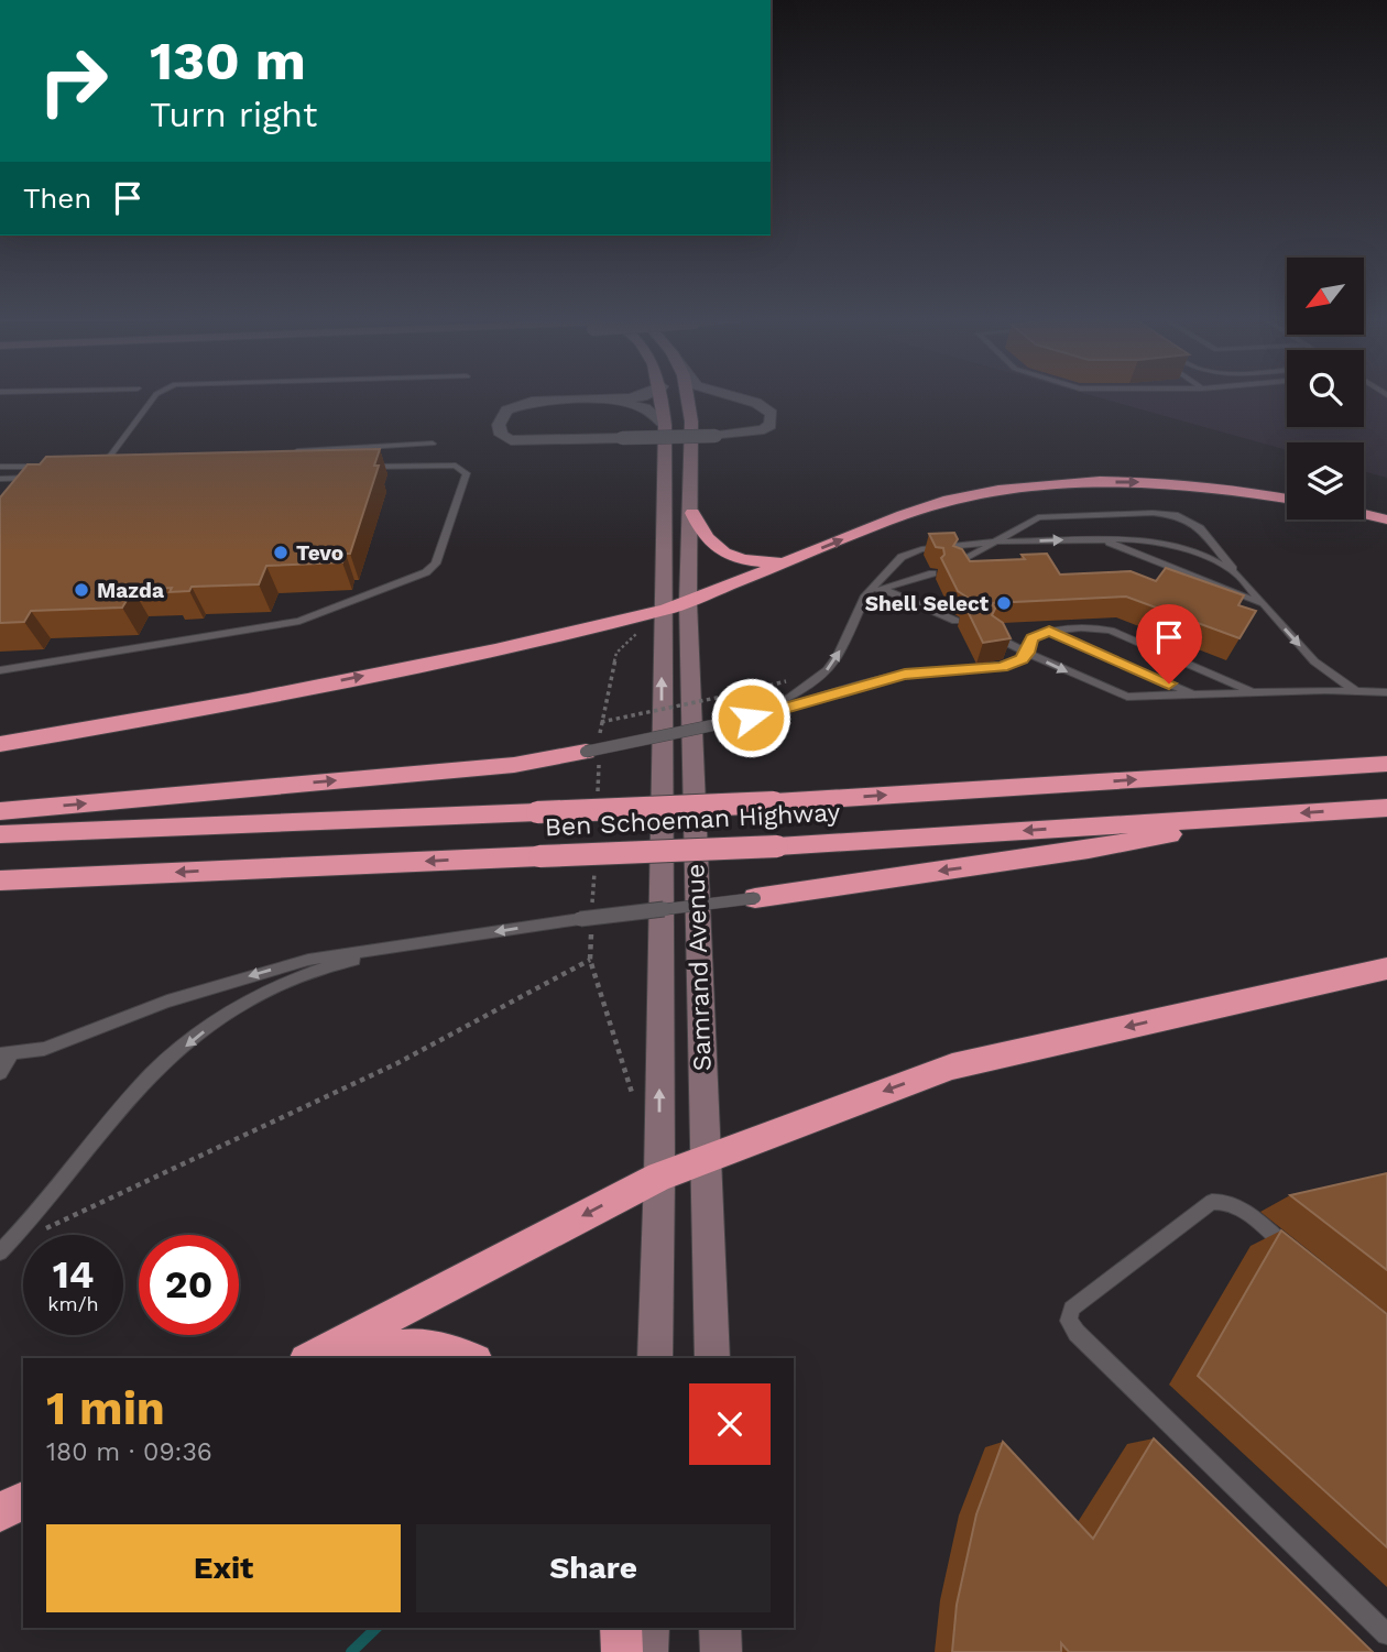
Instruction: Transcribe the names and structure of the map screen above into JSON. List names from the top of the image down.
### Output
{
  "streets": {
    "highway": ["Ben Schoeman Highway"],
    "main road": ["Samrand Avenue"]
  },
  "places": ["Tevo", "Mazda", "Shell Select"],
  "north": "bottom left",
  "page": {
    "turn": ["130 m", "Turn right"],
    "then": "Then",
    "speed": "14 km/h",
    "limit": "20",
    "heading": ["1 min", "180 m · 09:36"],
    "buttons": ["Exit", "Share"]
  }
}
